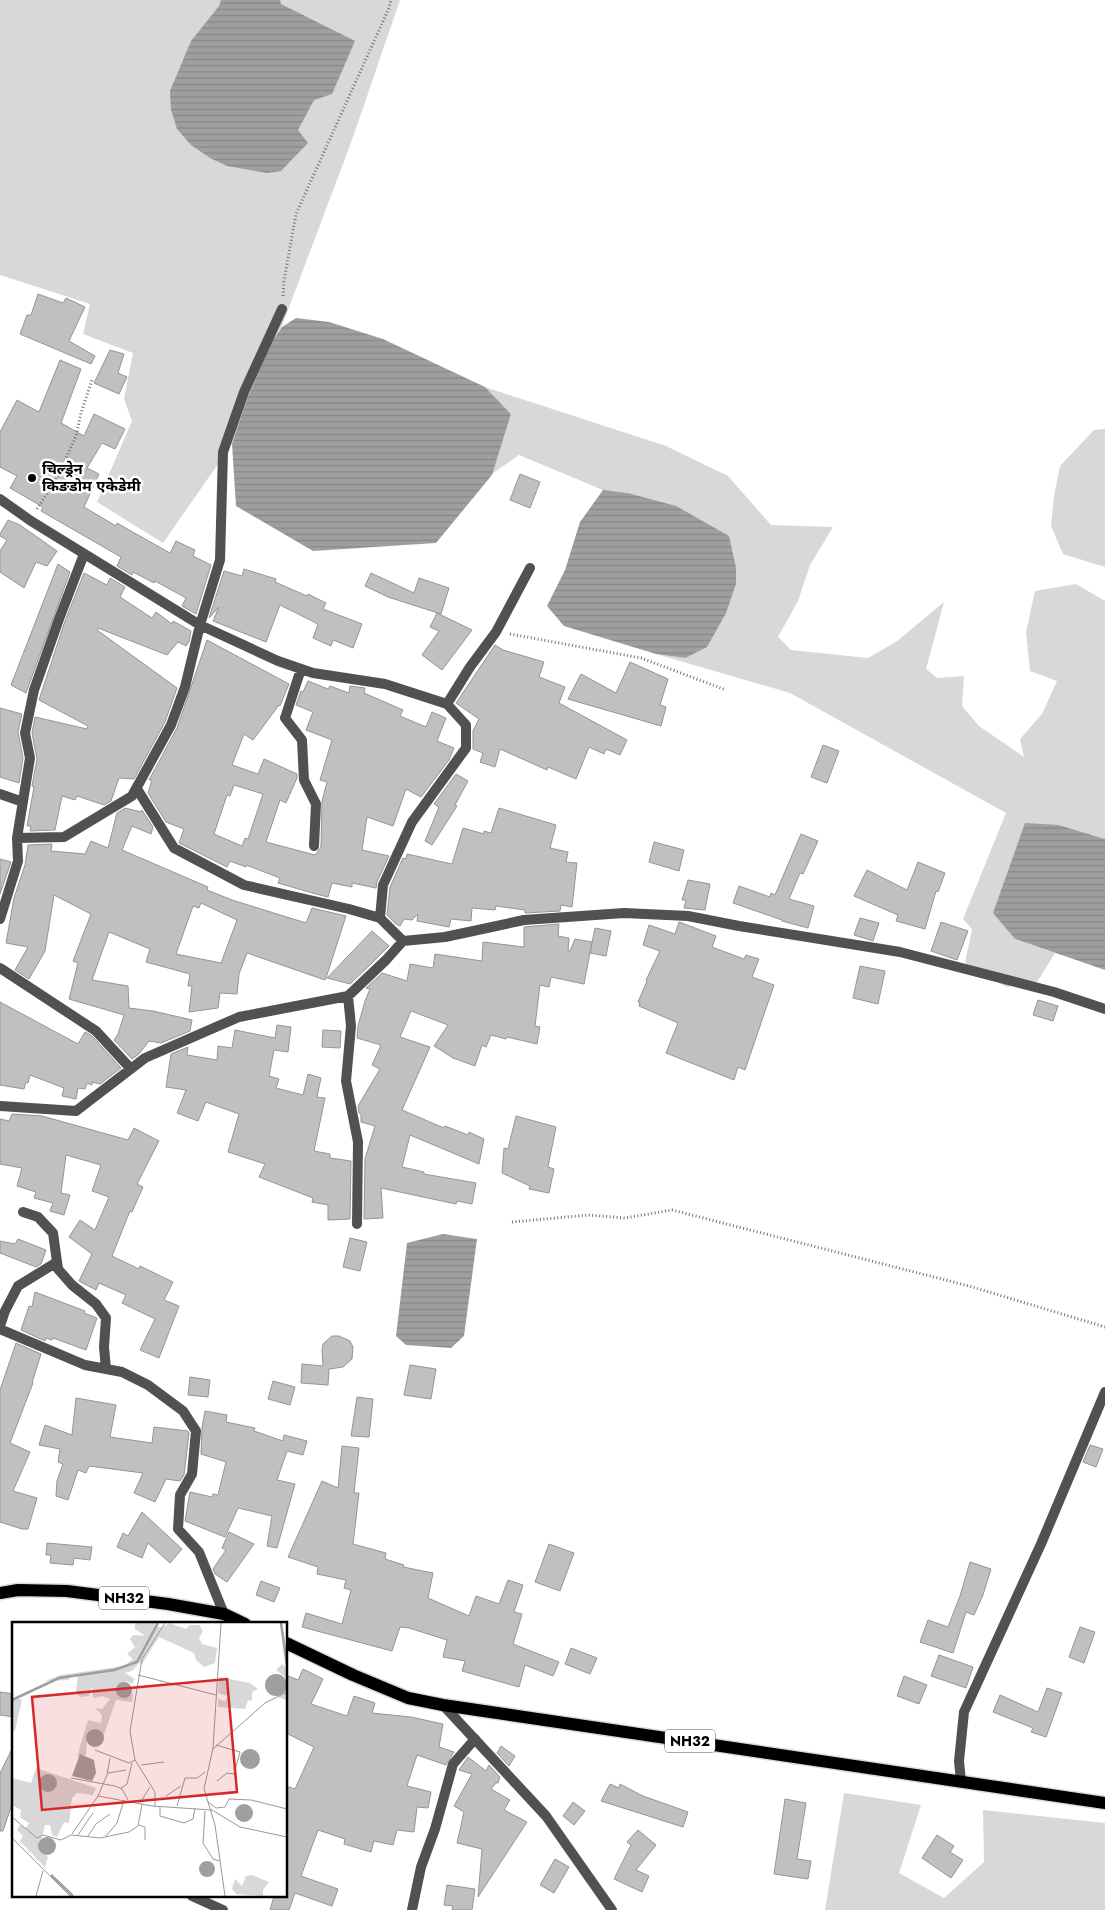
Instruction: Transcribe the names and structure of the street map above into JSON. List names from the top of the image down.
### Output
{
  "streets": {
    "main road": ["NH32"]
  },
  "places": ["चिल्ड्रेन किङडोम एकेडेमी"]
}
